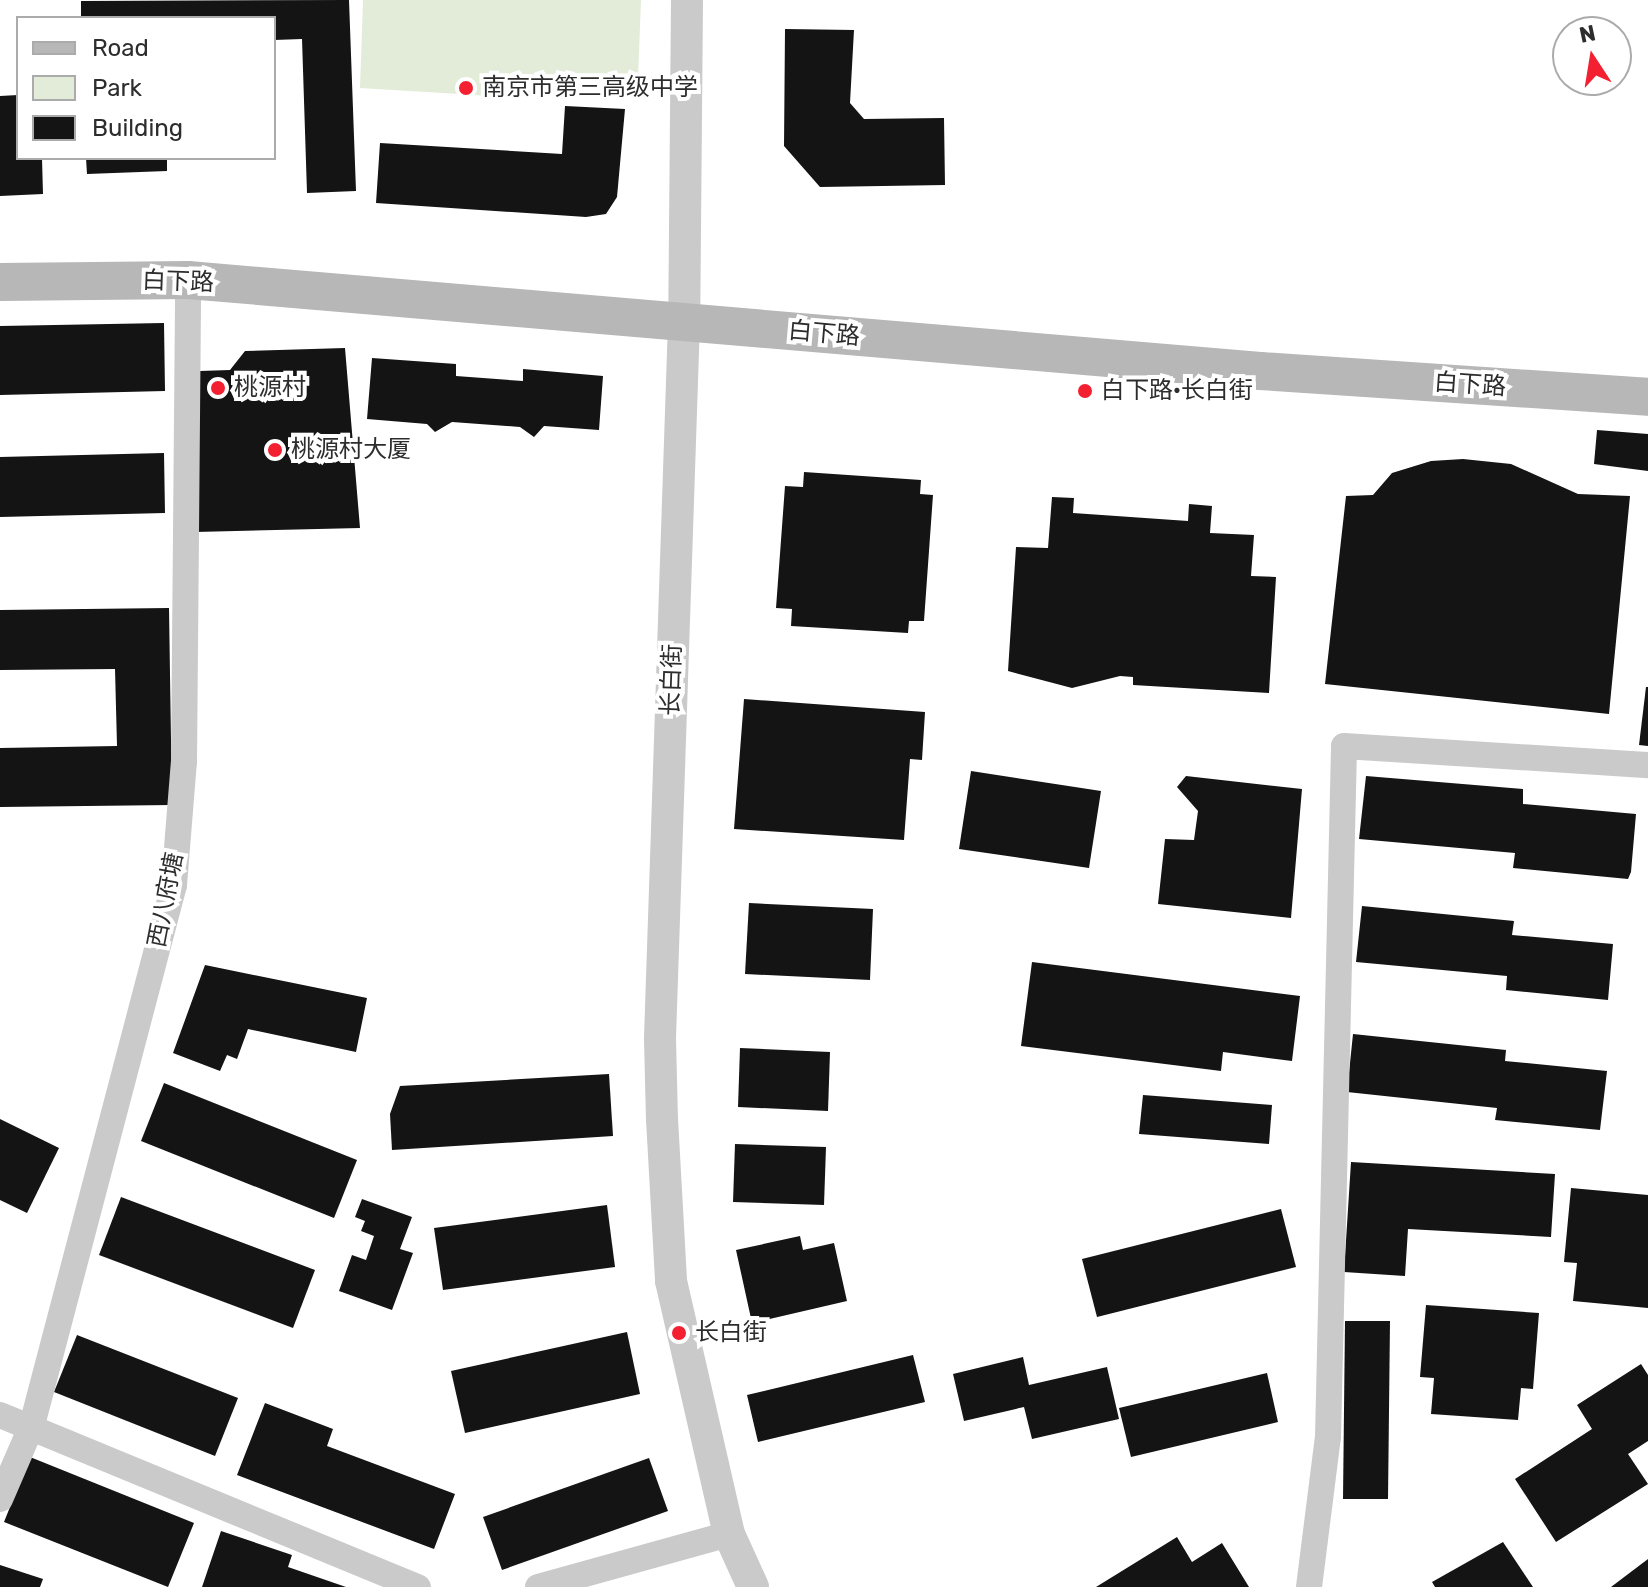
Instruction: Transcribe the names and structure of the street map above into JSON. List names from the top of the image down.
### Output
{
  "streets": {
    "main road": ["白下路"],
    "street": ["长白街", "西八府塘"]
  },
  "crossings": [
    ["白下路", "长白街"],
    ["白下路", "西八府塘"]
  ],
  "places": [
    "南京市第三高级中学",
    "桃源村",
    "白下路·长白街",
    "桃源村大厦",
    "长白街"
  ],
  "legend": ["Road", "Park", "Building"],
  "north": "top"
}
